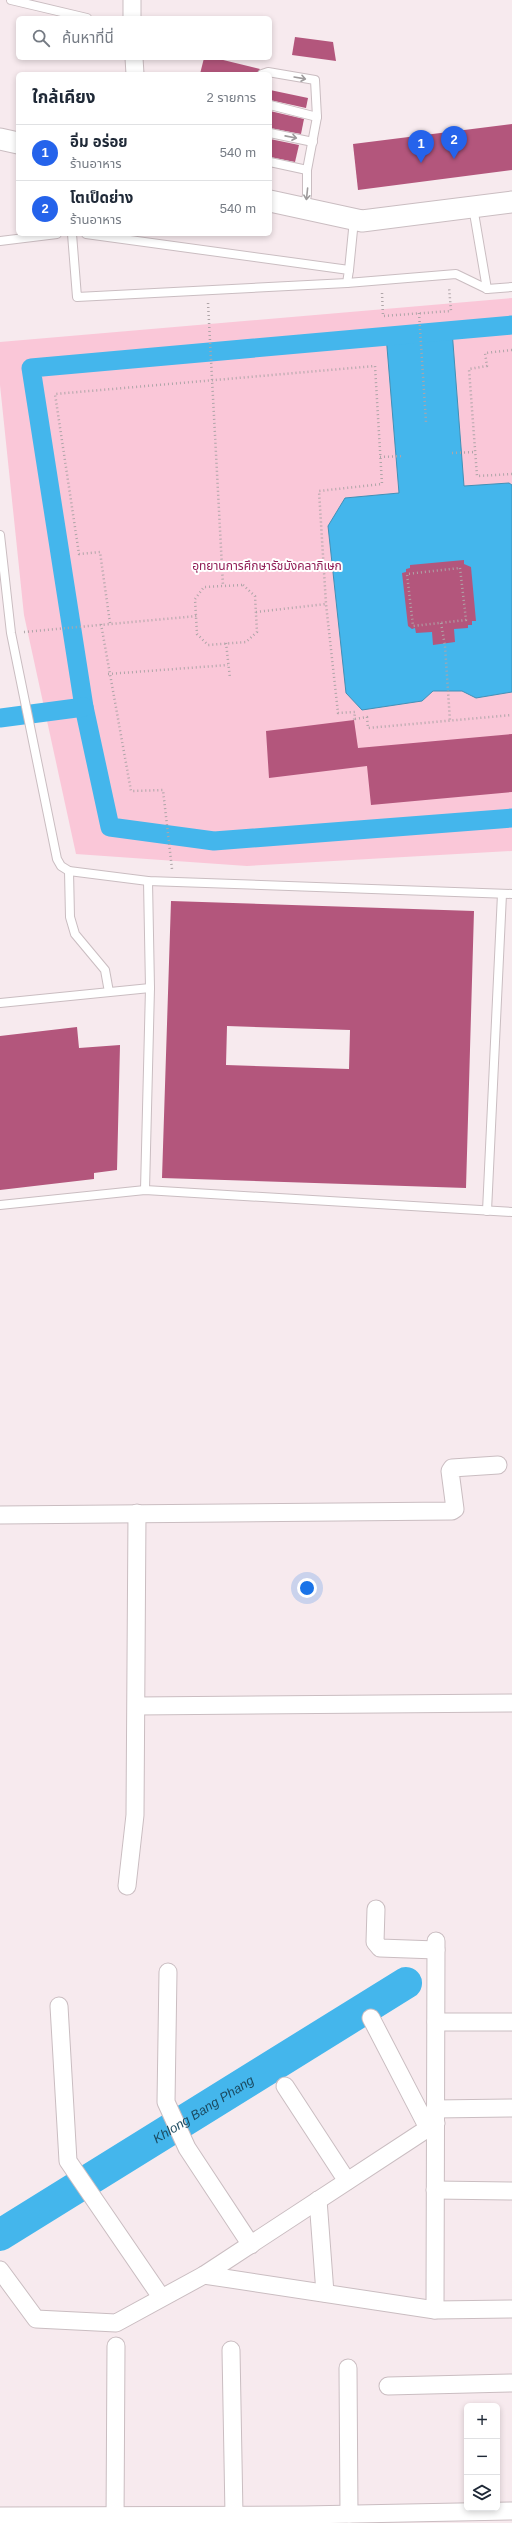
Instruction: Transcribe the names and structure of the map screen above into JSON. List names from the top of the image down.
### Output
{
  "water": ["Khlong Bang Phang"],
  "parks": ["อุทยานการศึกษารัชมังคลาภิเษก"],
  "page": {
    "search": "ค้นหาที่นี่",
    "heading": ["ใกล้เคียง", "2 รายการ"],
    "list": [
      {
        "mark": "1",
        "name": "อิ่ม อร่อย",
        "note": "ร้านอาหาร",
        "value": "540 m"
      },
      {
        "mark": "2",
        "name": "โตเป็ดย่าง",
        "note": "ร้านอาหาร",
        "value": "540 m"
      }
    ],
    "pins": ["2", "1"],
    "map_buttons": ["+", "−"]
  }
}
